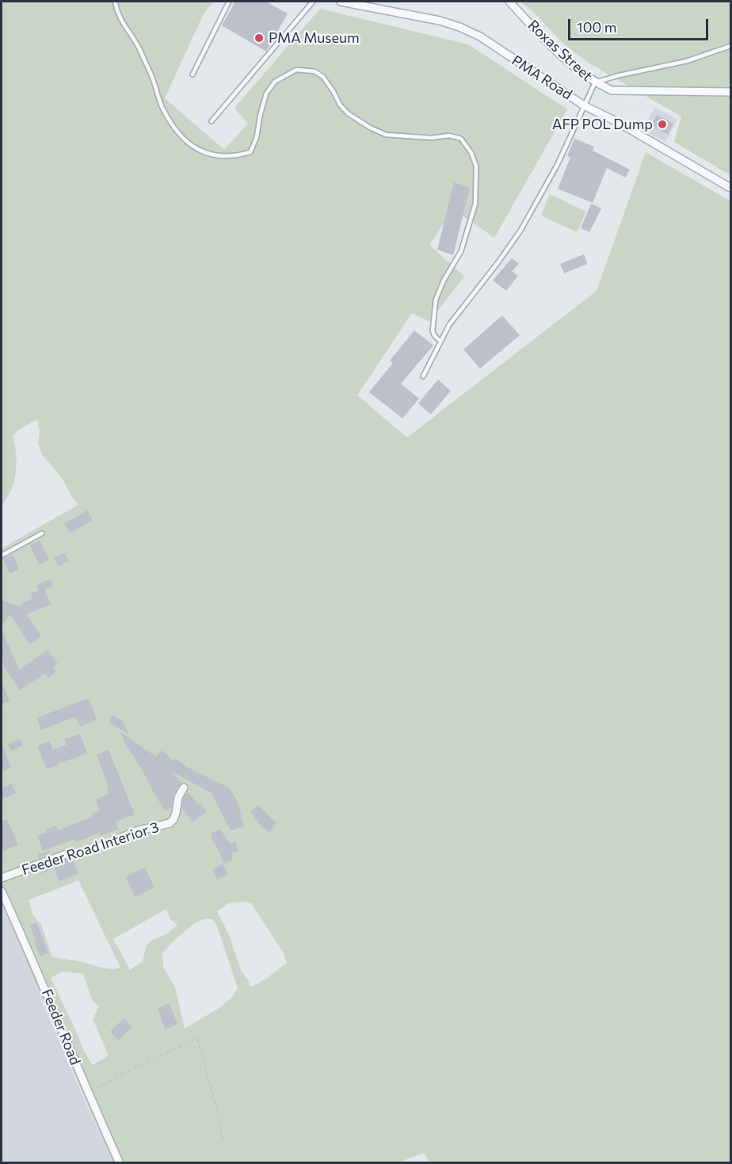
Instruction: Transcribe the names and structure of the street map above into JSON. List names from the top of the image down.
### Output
{
  "streets": {
    "street": [
      "Roxas Street",
      "PMA Road",
      "Feeder Road Interior 3",
      "Feeder Road"
    ]
  },
  "places": ["PMA Museum", "AFP POL Dump"],
  "scale_bar": "100 m"
}
